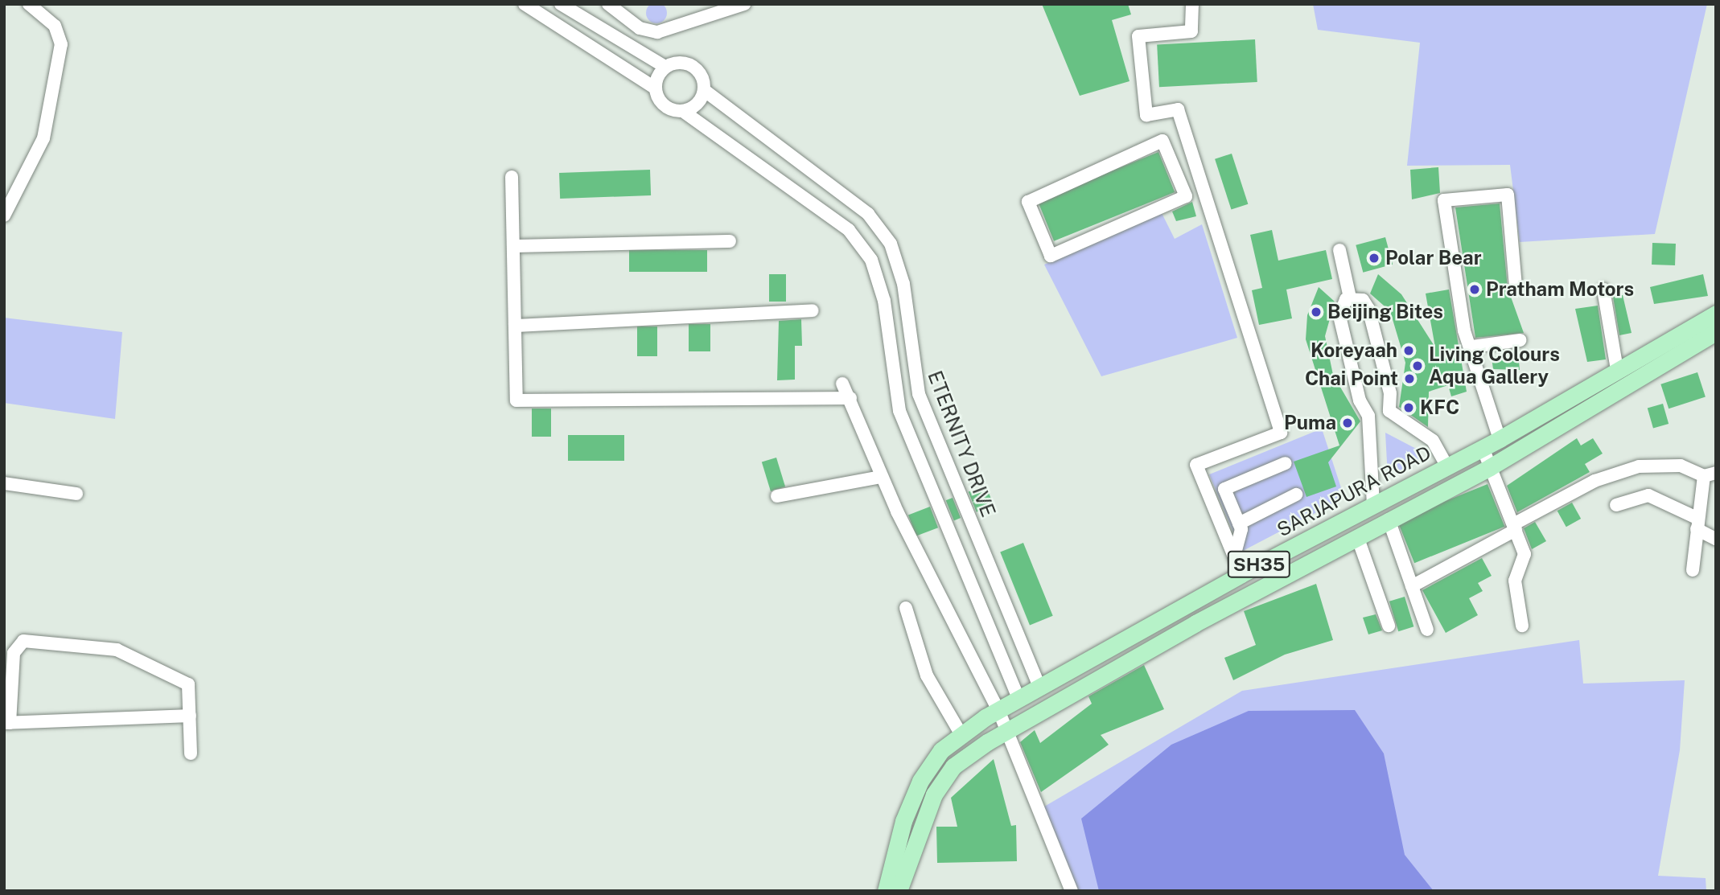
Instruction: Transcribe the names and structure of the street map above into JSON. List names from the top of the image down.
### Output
{
  "streets": {
    "main road": ["SARJAPURA ROAD", "SH35"],
    "street": ["ETERNITY DRIVE"]
  },
  "crossings": [
    ["ETERNITY DRIVE", "SARJAPURA ROAD"]
  ],
  "places": [
    "Polar Bear",
    "Pratham Motors",
    "Beijing Bites",
    "Koreyaah",
    "Living Colours Aqua Gallery",
    "Chai Point",
    "KFC",
    "Puma"
  ]
}
